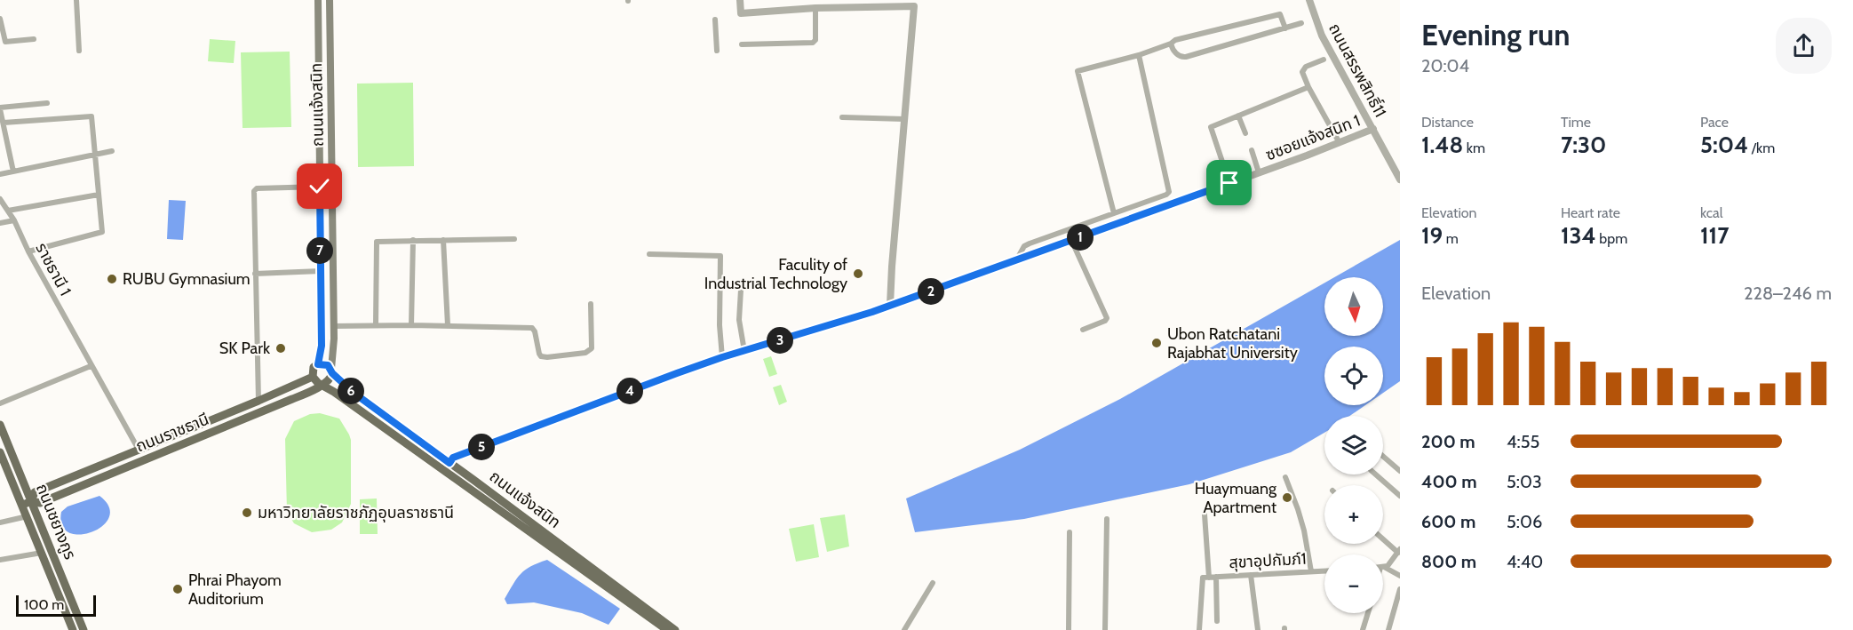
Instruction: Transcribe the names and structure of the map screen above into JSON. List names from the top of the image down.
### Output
{
  "streets": {
    "main road": ["ถนนแจ้งสนิท", "ถนนราชธานี", "ถนนชยางกูร"],
    "street": [
      "ถนนสรรพสิทธิ์11",
      "ซซอยแจ้งสนิท 1",
      "ราชธานี 1",
      "สุขาอุปกัมภ์1"
    ]
  },
  "crossings": [
    ["ถนนสรรพสิทธิ์11", "ซซอยแจ้งสนิท 1"],
    ["ถนนแจ้งสนิท", "ซซอยแจ้งสนิท 1"],
    ["ถนนแจ้งสนิท", "ถนนราชธานี"],
    ["ราชธานี 1", "ถนนราชธานี"],
    ["ถนนราชธานี", "ถนนชยางกูร"]
  ],
  "places": [
    "Faculity of Industrial Technology",
    "RUBU Gymnasium",
    "Ubon Ratchatani Rajabhat University",
    "SK Park",
    "Huaymuang Apartment",
    "มหาวิทยาลัยราชภัฏอุบลราชธานี",
    "Phrai Phayom Auditorium"
  ],
  "scale_bar": "100 m",
  "north": "bottom",
  "page": {
    "heading": ["Evening run", "20:04"],
    "stats": [
      ["Distance", "1.48 km"],
      ["Time", "7:30"],
      ["Pace", "5:04 /km"],
      ["Elevation", "19 m"],
      ["Heart rate", "134 bpm"],
      ["kcal", "117"]
    ],
    "pins": [
      "1",
      "7",
      "2",
      "3",
      "4",
      "6",
      "5"
    ],
    "chart": ["Elevation", "228–246 m"],
    "map_buttons": ["+", "−"],
    "list": [
      {
        "name": "200 m",
        "note": "4:55"
      },
      {
        "name": "400 m",
        "note": "5:03"
      },
      {
        "name": "600 m",
        "note": "5:06"
      },
      {
        "name": "800 m",
        "note": "4:40"
      }
    ],
    "scale": "100 m"
  }
}
